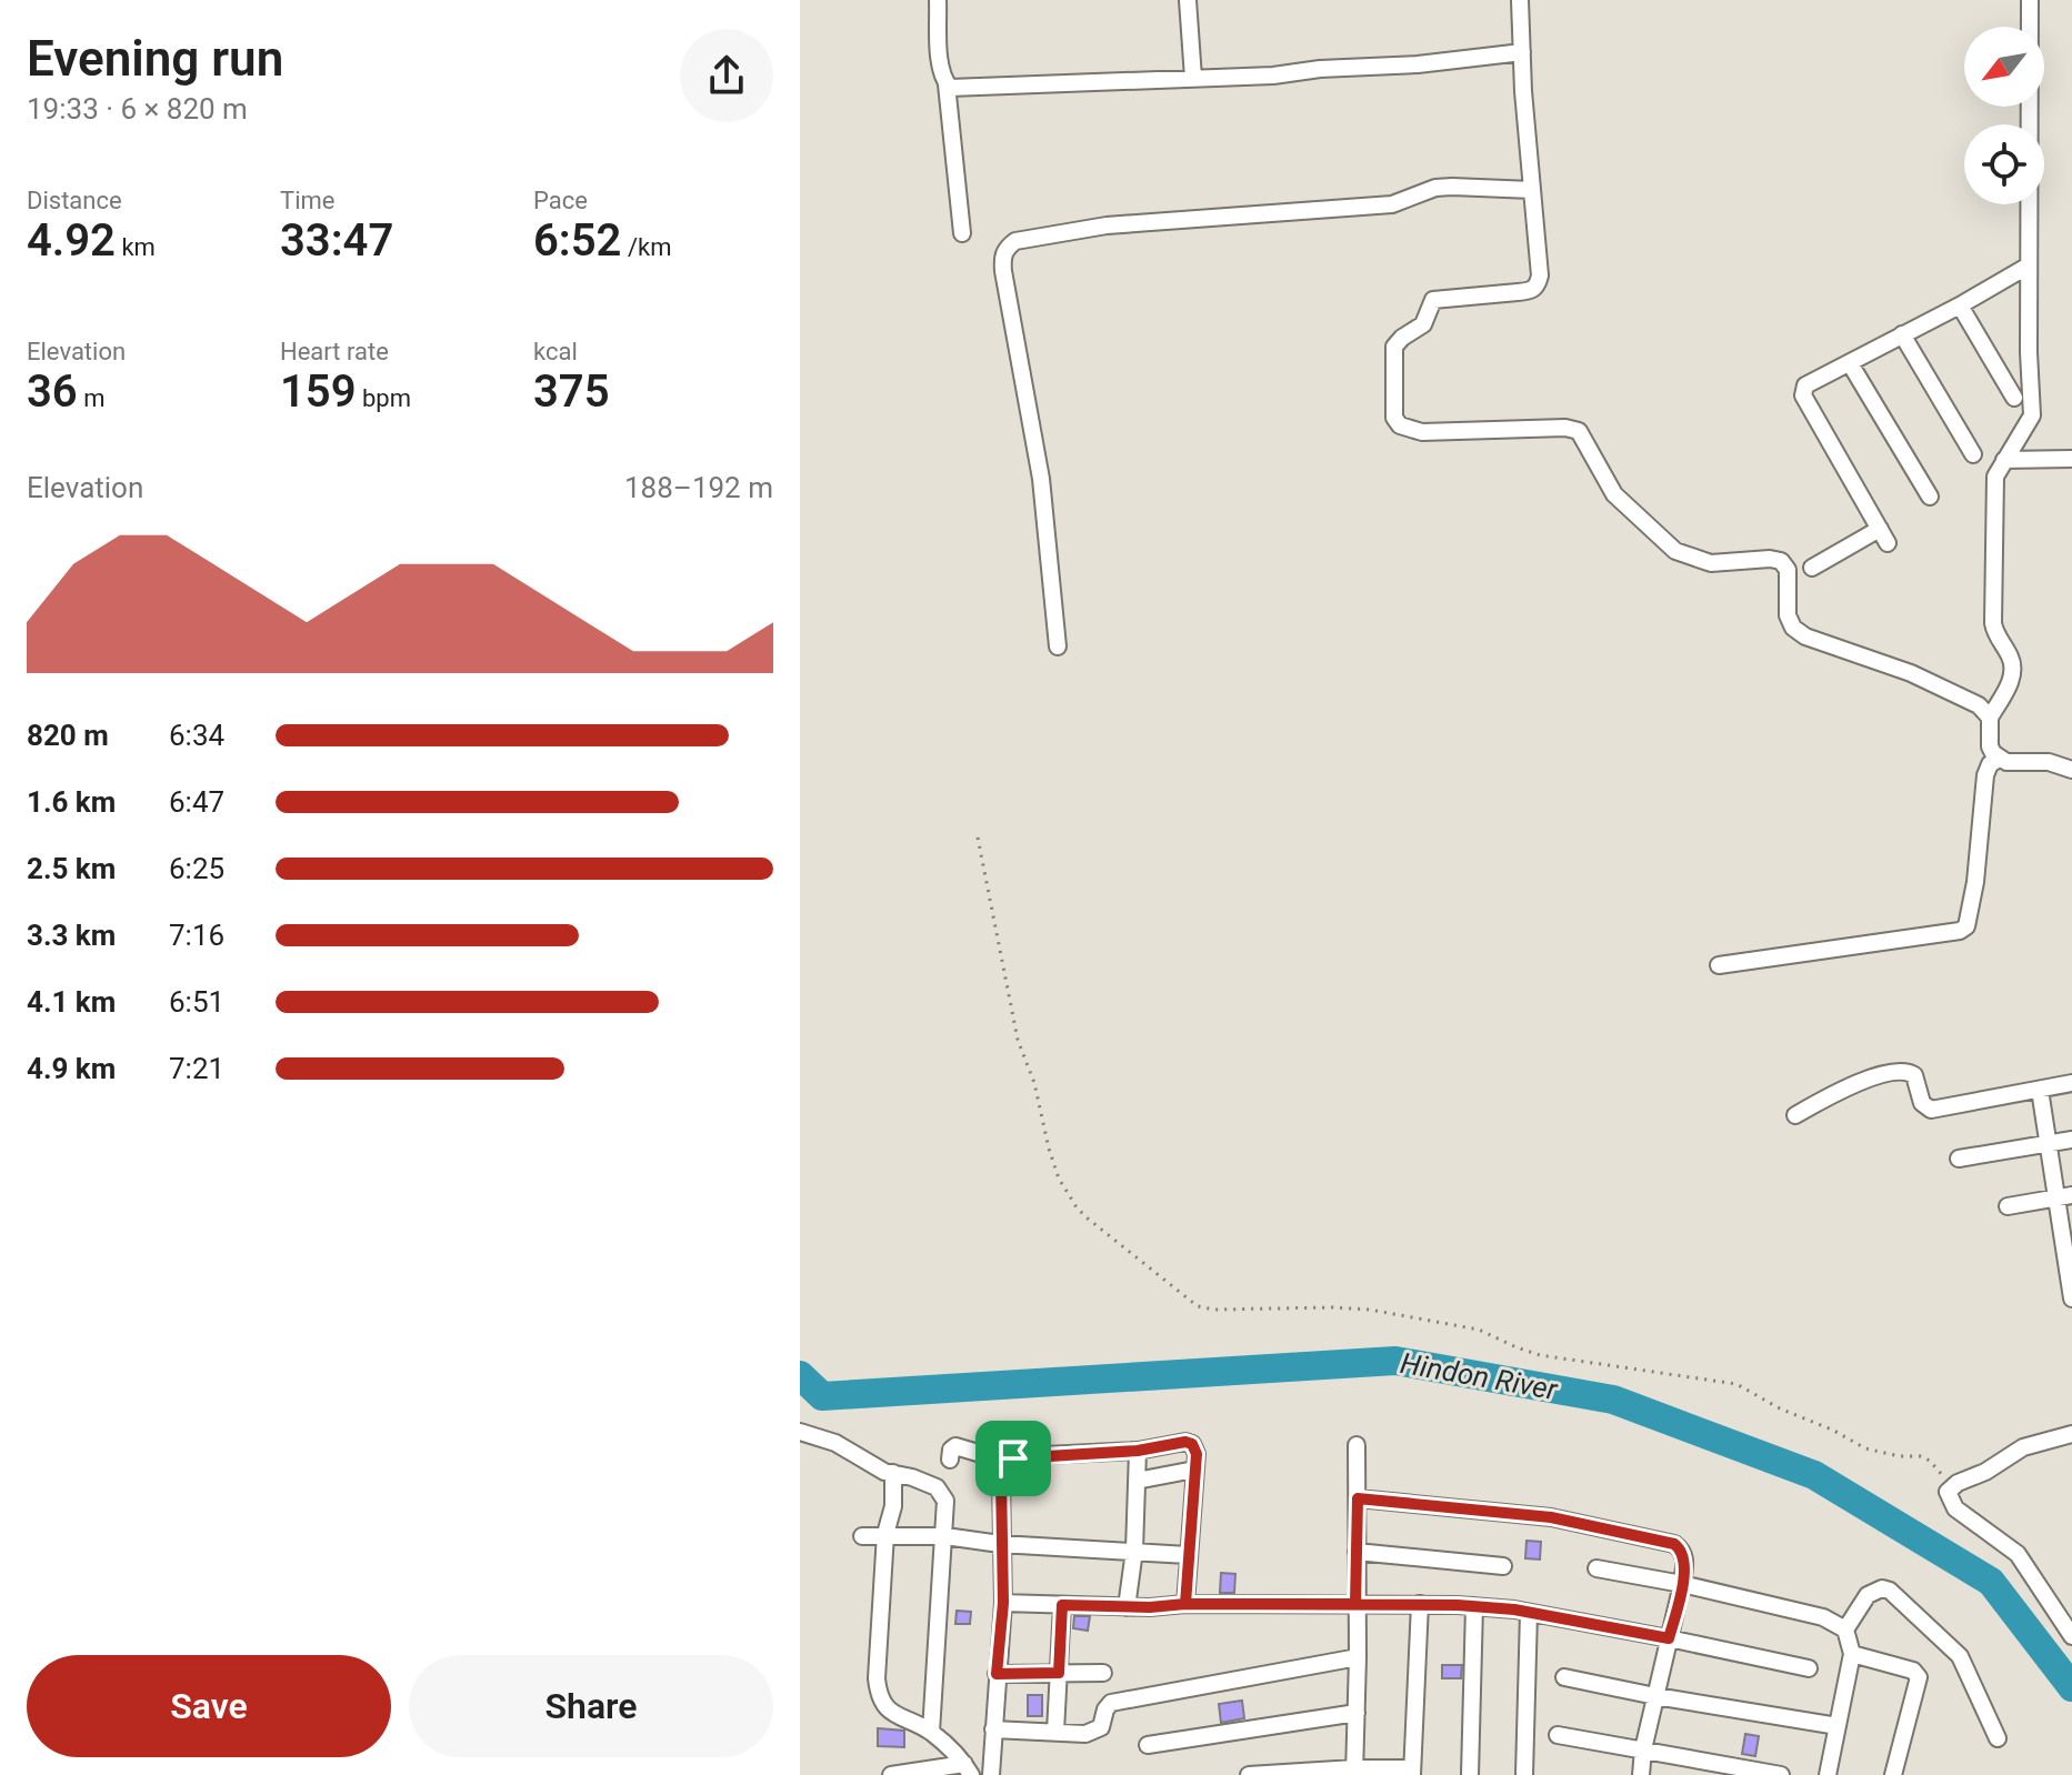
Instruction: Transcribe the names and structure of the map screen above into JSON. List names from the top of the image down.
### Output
{
  "water": ["Hindon River"],
  "north": "bottom left",
  "page": {
    "heading": ["Evening run", "19:33 · 6 × 820 m"],
    "stats": [
      ["Distance", "4.92 km"],
      ["Time", "33:47"],
      ["Pace", "6:52 /km"],
      ["Elevation", "36 m"],
      ["Heart rate", "159 bpm"],
      ["kcal", "375"]
    ],
    "chart": ["Elevation", "188–192 m"],
    "list": [
      {
        "name": "820 m",
        "note": "6:34"
      },
      {
        "name": "1.6 km",
        "note": "6:47"
      },
      {
        "name": "2.5 km",
        "note": "6:25"
      },
      {
        "name": "3.3 km",
        "note": "7:16"
      },
      {
        "name": "4.1 km",
        "note": "6:51"
      },
      {
        "name": "4.9 km",
        "note": "7:21"
      }
    ],
    "buttons": ["Save", "Share"]
  }
}
